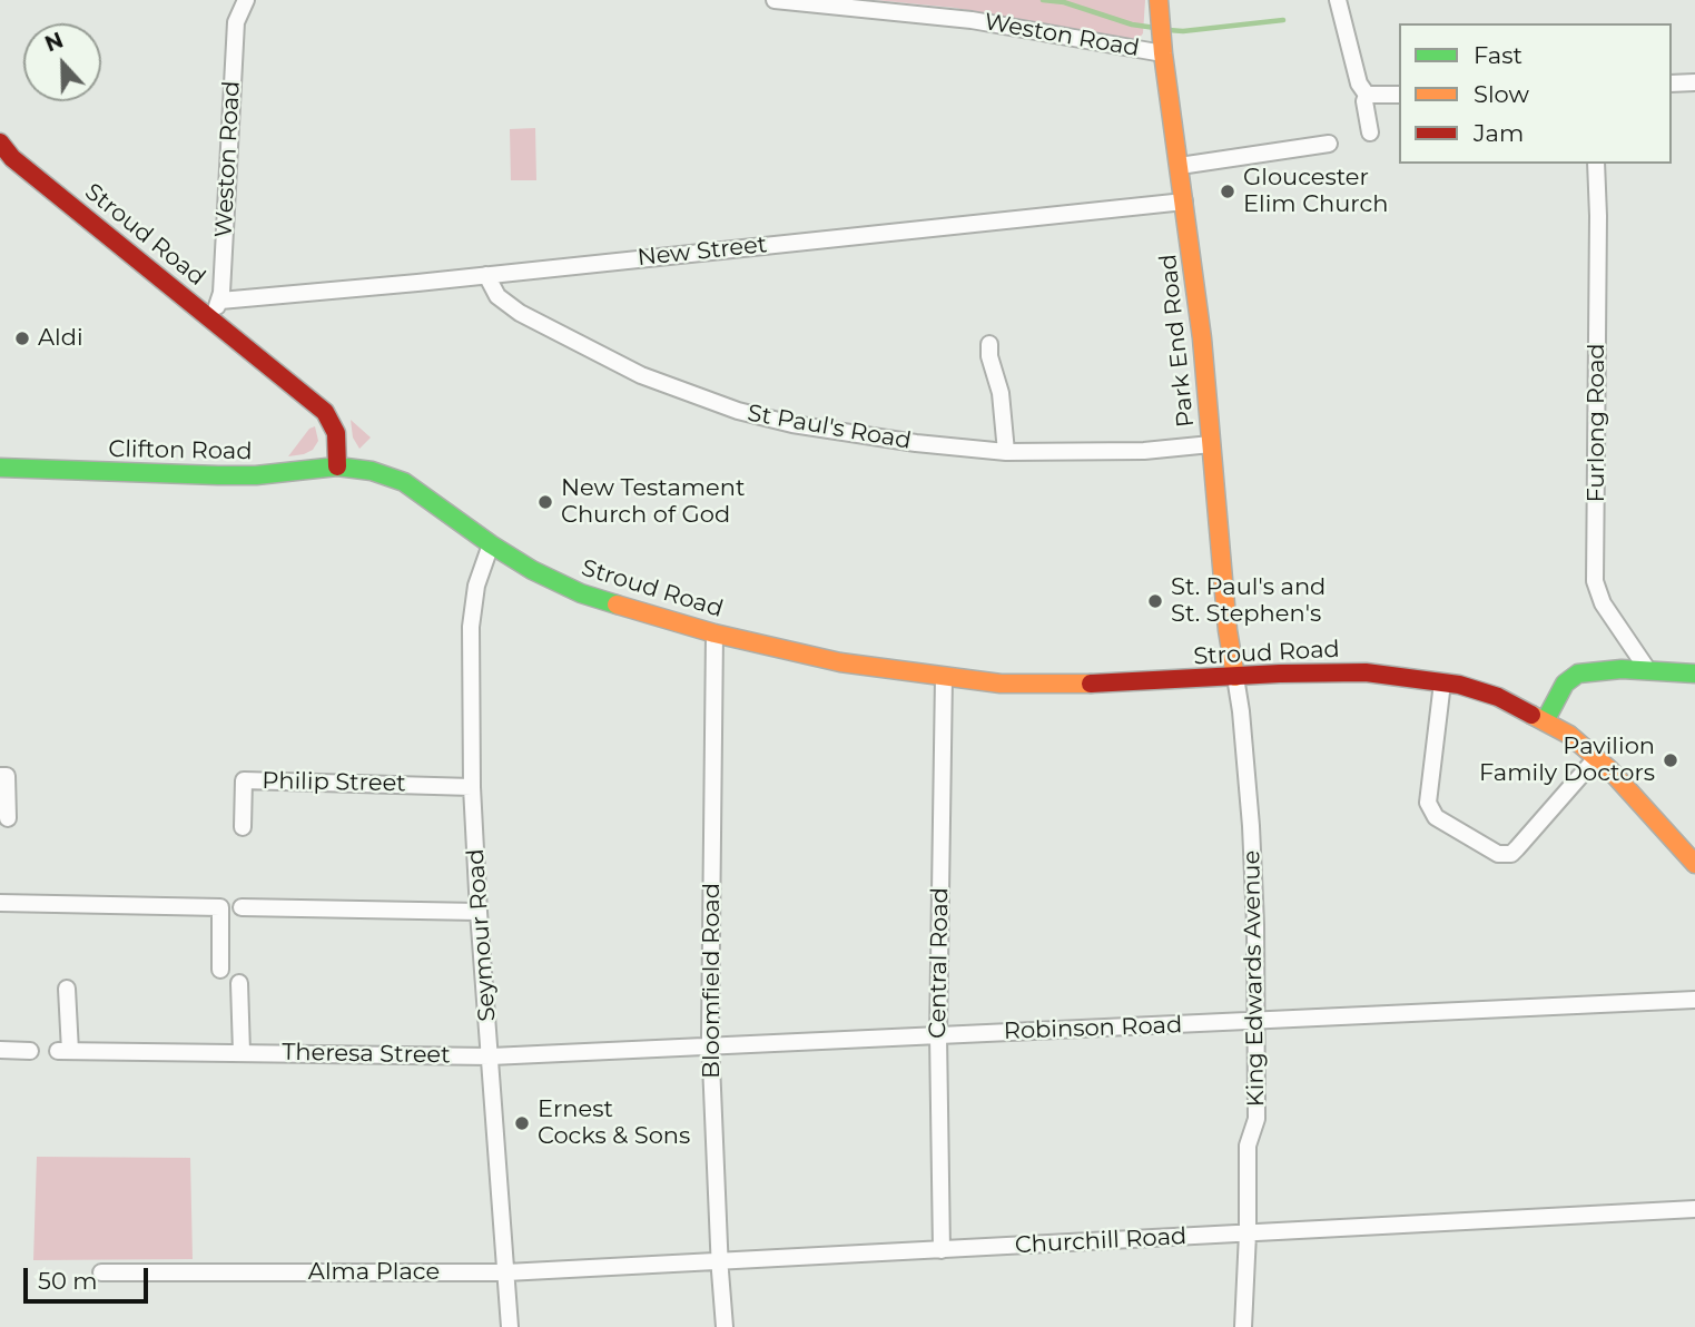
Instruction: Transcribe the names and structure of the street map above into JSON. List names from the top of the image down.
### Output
{
  "streets": {
    "main road": ["Stroud Road", "Park End Road", "Clifton Road"],
    "street": [
      "Weston Road",
      "New Street",
      "Furlong Road",
      "St Paul's Road",
      "Philip Street",
      "Seymour Road",
      "Central Road",
      "King Edwards Avenue",
      "Bloomfield Road",
      "Robinson Road",
      "Theresa Street",
      "Churchill Road",
      "Alma Place"
    ]
  },
  "crossings": [
    ["Weston Road", "New Street"],
    ["Weston Road", "Park End Road"],
    ["Stroud Road", "Park End Road"],
    ["Stroud Road", "Clifton Road"],
    ["Stroud Road", "Seymour Road"],
    ["Stroud Road", "Central Road"],
    ["Stroud Road", "King Edwards Avenue"],
    ["Stroud Road", "Bloomfield Road"],
    ["New Street", "Park End Road"],
    ["New Street", "St Paul's Road"],
    ["Park End Road", "St Paul's Road"],
    ["Park End Road", "King Edwards Avenue"],
    ["Philip Street", "Seymour Road"],
    ["Seymour Road", "Robinson Road"],
    ["Seymour Road", "Theresa Street"],
    ["Seymour Road", "Churchill Road"],
    ["Seymour Road", "Alma Place"],
    ["Central Road", "Robinson Road"],
    ["Central Road", "Churchill Road"],
    ["King Edwards Avenue", "Robinson Road"],
    ["King Edwards Avenue", "Churchill Road"],
    ["Bloomfield Road", "Robinson Road"],
    ["Bloomfield Road", "Churchill Road"],
    ["Robinson Road", "Theresa Street"],
    ["Churchill Road", "Alma Place"]
  ],
  "places": [
    "Gloucester Elim Church",
    "Aldi",
    "New Testament Church of God",
    "St. Paul's and St. Stephen's",
    "Pavilion Family Doctors",
    "Ernest Cocks & Sons"
  ],
  "legend": ["Fast", "Slow", "Jam"],
  "scale_bar": "50 m",
  "north": "top"
}
